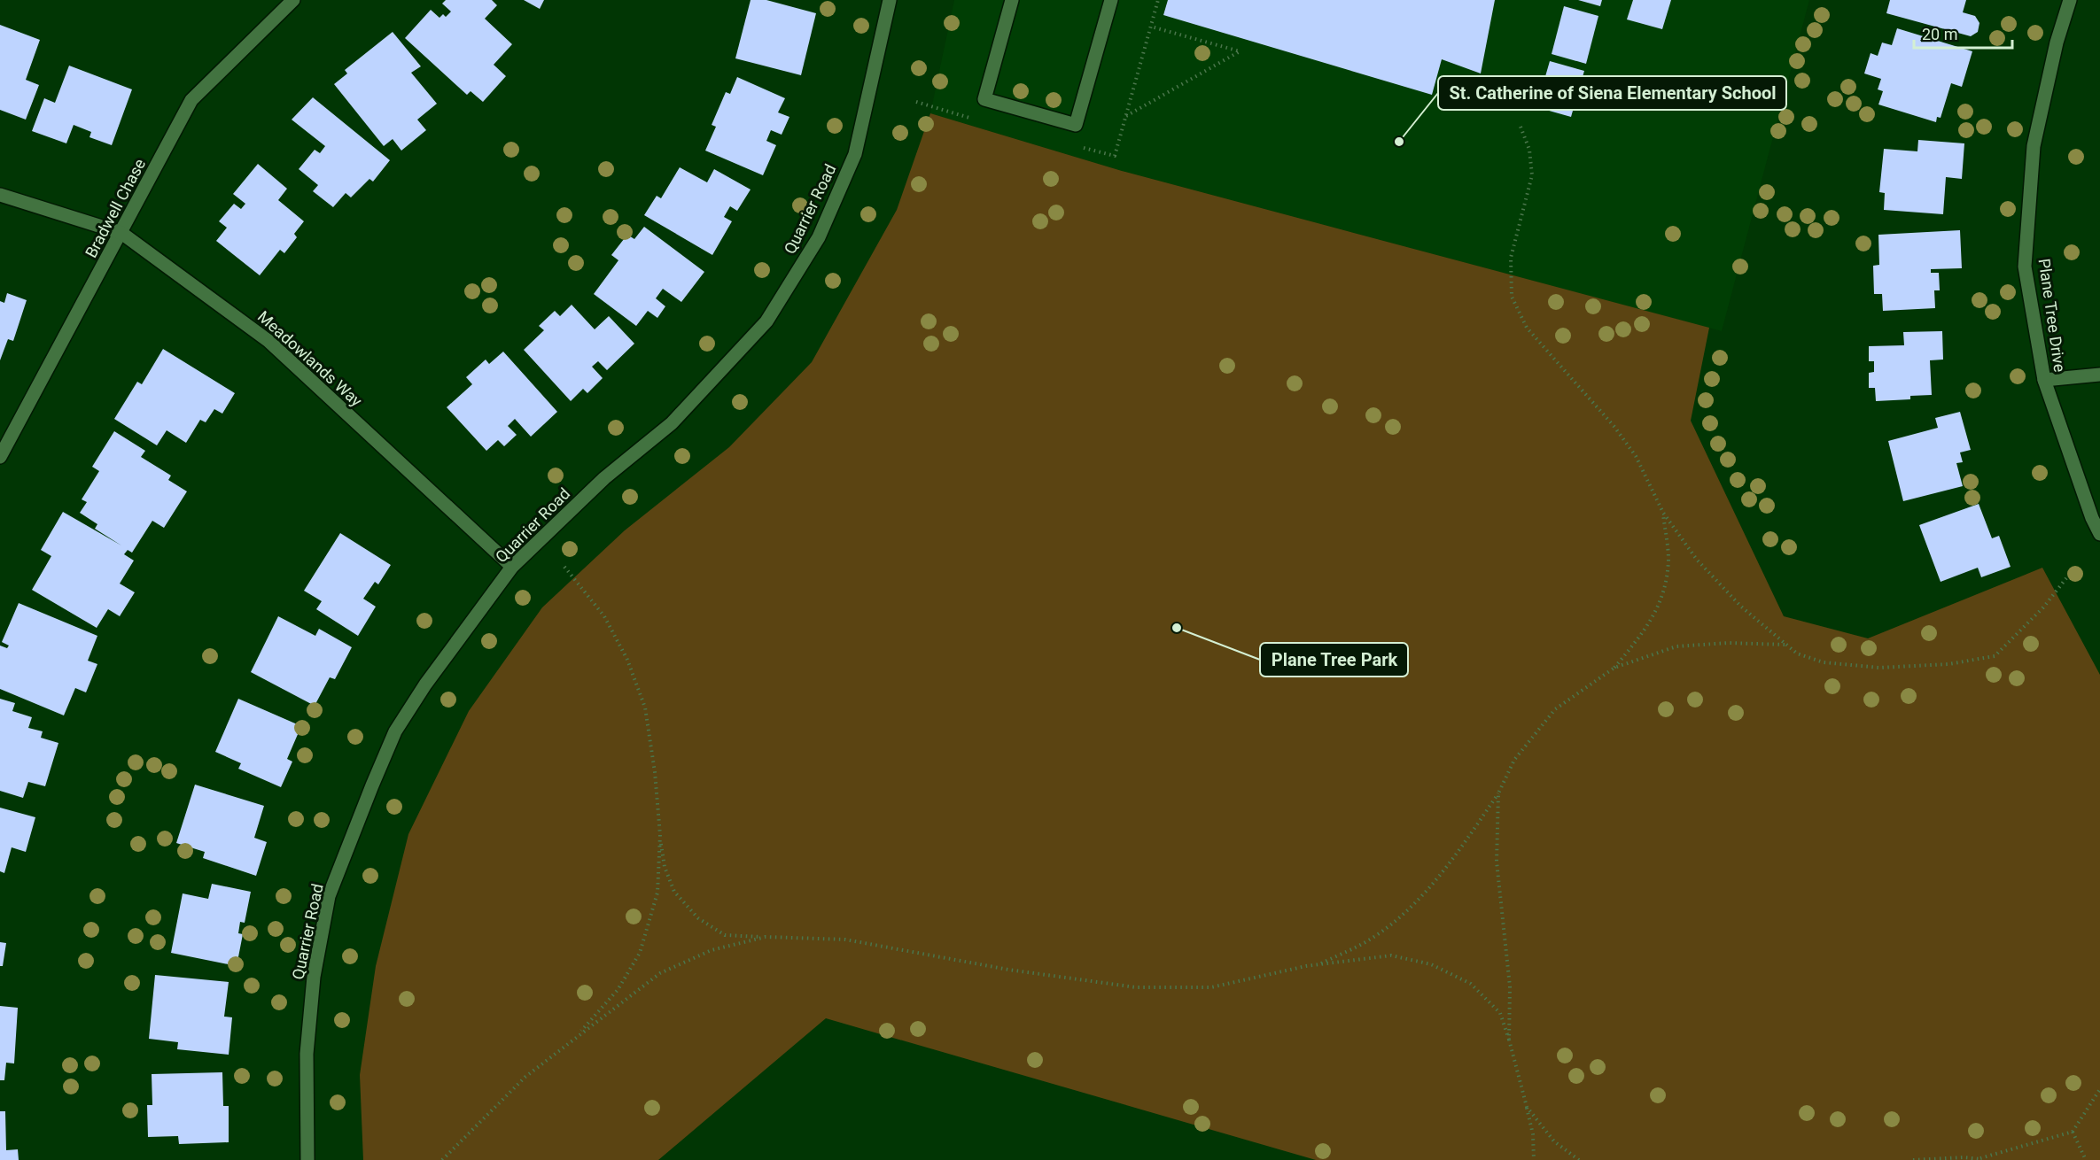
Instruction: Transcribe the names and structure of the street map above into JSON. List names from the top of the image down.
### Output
{
  "streets": {
    "street": [
      "Bradwell Chase",
      "Quarrier Road",
      "Plane Tree Drive",
      "Meadowlands Way"
    ]
  },
  "crossings": [
    ["Bradwell Chase", "Meadowlands Way"],
    ["Quarrier Road", "Meadowlands Way"]
  ],
  "places": ["St. Catherine of Siena Elementary School", "Plane Tree Park"],
  "scale_bar": "20 m"
}
